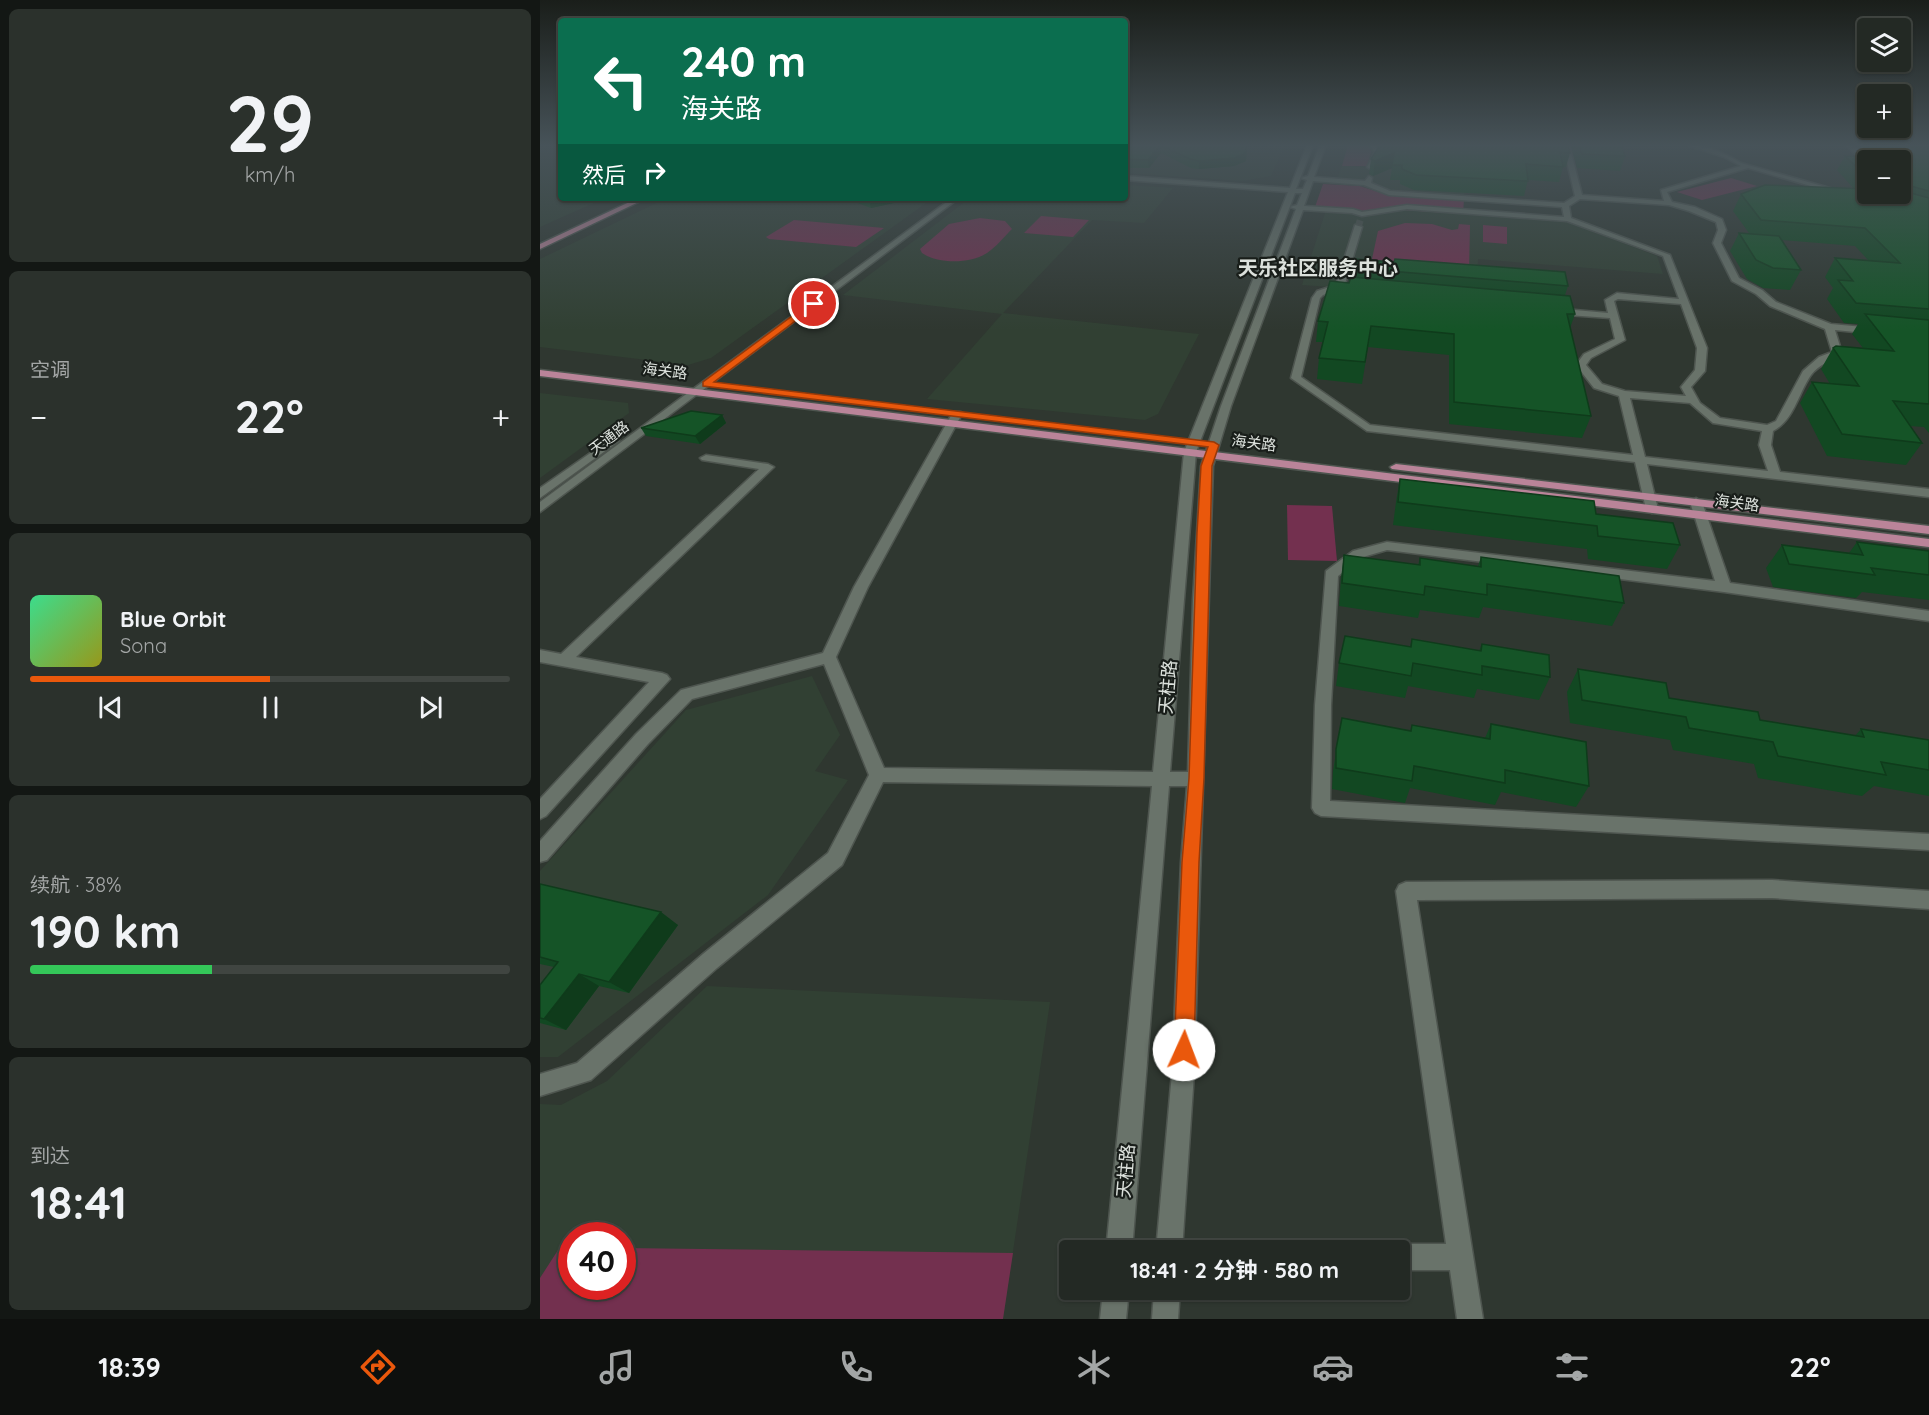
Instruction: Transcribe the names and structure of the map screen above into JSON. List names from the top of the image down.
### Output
{
  "streets": {
    "main road": ["海关路"],
    "street": ["天通路", "天柱路"]
  },
  "crossings": [
    ["海关路", "天通路"],
    ["海关路", "天柱路"]
  ],
  "districts": ["天乐社区服务中心"],
  "page": {
    "tile": [
      ["29", "km/h"],
      "空调",
      ["续航 · 38%", "190 km"],
      ["到达", "18:41"]
    ],
    "map_buttons": ["+", "−"],
    "turn": ["240 m", "海关路"],
    "then": "然后",
    "heat": ["−", "22°", "+"],
    "song": ["Blue Orbit", "Sona"],
    "limit": "40",
    "trip": "18:41 · 2 分钟 · 580 m",
    "tabs": ["18:39", "22°"]
  }
}
